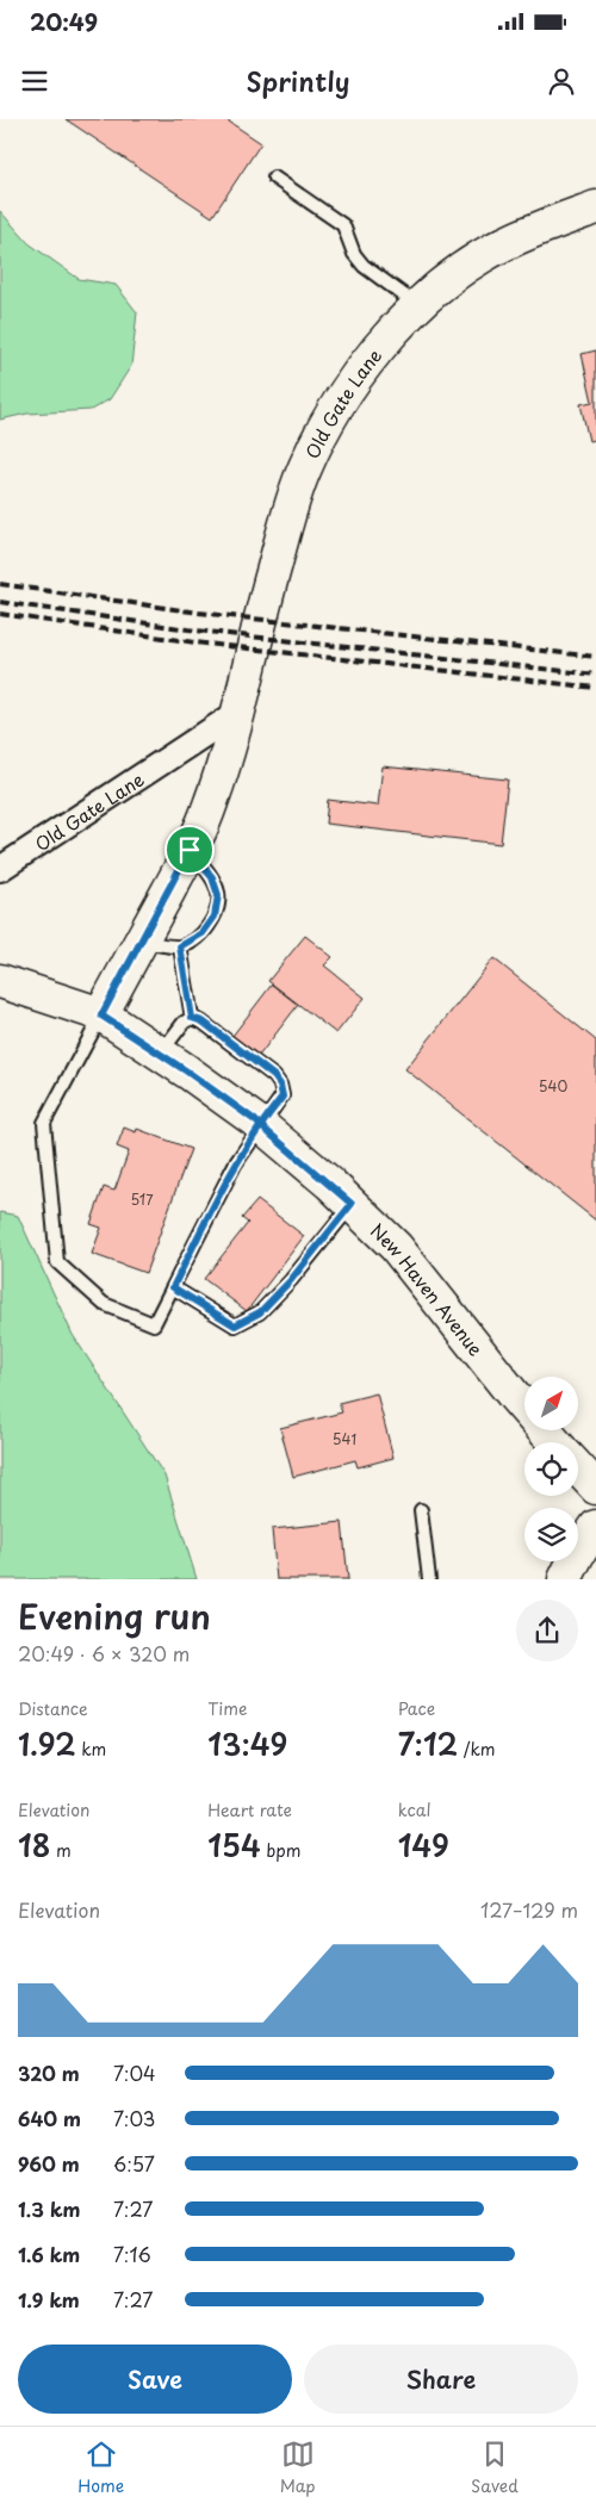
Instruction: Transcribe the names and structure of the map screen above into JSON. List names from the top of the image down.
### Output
{
  "streets": {
    "main road": ["Old Gate Lane", "New Haven Avenue"]
  },
  "crossings": [
    ["Old Gate Lane", "New Haven Avenue"]
  ],
  "house_numbers": ["540", "517", "541"],
  "north": "top right",
  "page": {
    "status": "20:49",
    "header": "Sprintly",
    "heading": ["Evening run", "20:49 · 6 × 320 m"],
    "stats": [
      ["Distance", "1.92 km"],
      ["Time", "13:49"],
      ["Pace", "7:12 /km"],
      ["Elevation", "18 m"],
      ["Heart rate", "154 bpm"],
      ["kcal", "149"]
    ],
    "chart": ["Elevation", "127–129 m"],
    "list": [
      {
        "name": "320 m",
        "note": "7:04"
      },
      {
        "name": "640 m",
        "note": "7:03"
      },
      {
        "name": "960 m",
        "note": "6:57"
      },
      {
        "name": "1.3 km",
        "note": "7:27"
      },
      {
        "name": "1.6 km",
        "note": "7:16"
      },
      {
        "name": "1.9 km",
        "note": "7:27"
      }
    ],
    "buttons": ["Save", "Share"],
    "tabs": ["Home", "Map", "Saved"]
  }
}
